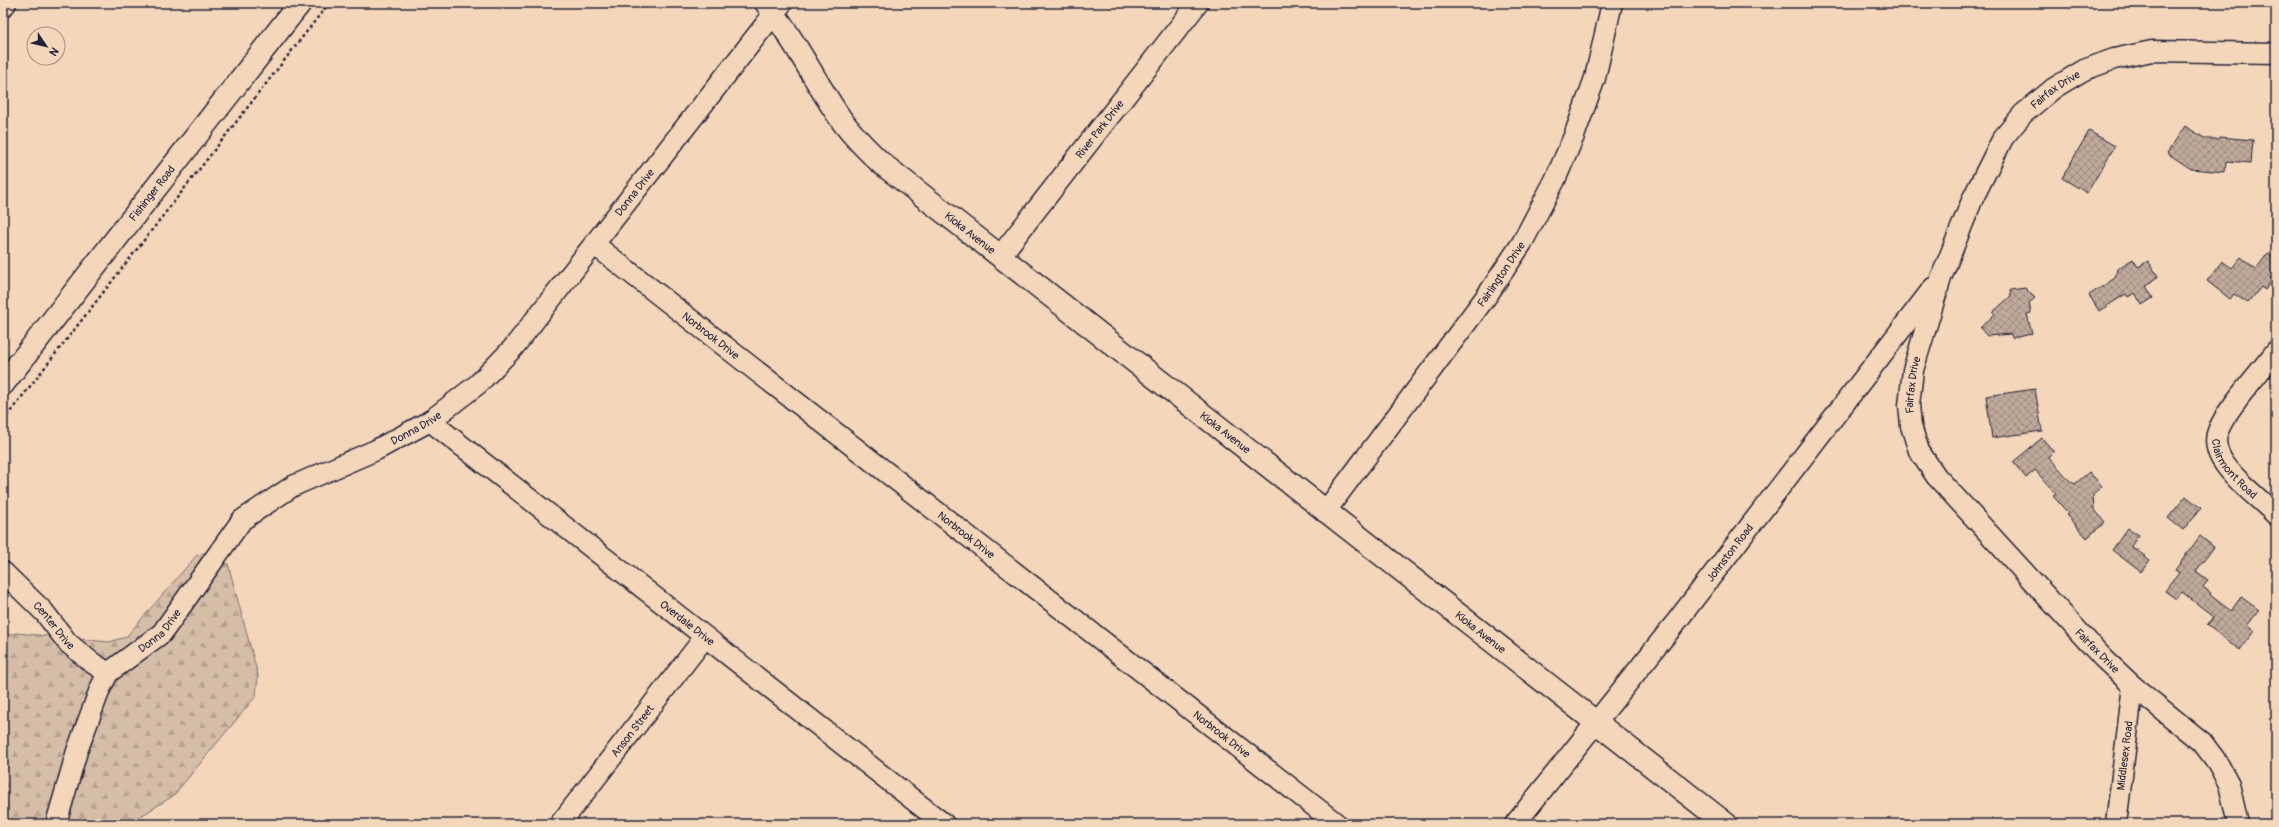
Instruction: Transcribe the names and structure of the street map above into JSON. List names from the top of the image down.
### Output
{
  "streets": {
    "street": [
      "Fairfax Drive",
      "River Park Drive",
      "Donna Drive",
      "Fishinger Road",
      "Kioka Avenue",
      "Fairlington Drive",
      "Norbrook Drive",
      "Clairmont Road",
      "Johnston Road",
      "Overdale Drive",
      "Center Drive",
      "Anson Street",
      "Middlesex Road"
    ]
  },
  "crossings": [
    ["Fairfax Drive", "Johnston Road"],
    ["Fairfax Drive", "Middlesex Road"],
    ["River Park Drive", "Kioka Avenue"],
    ["Donna Drive", "Kioka Avenue"],
    ["Donna Drive", "Norbrook Drive"],
    ["Donna Drive", "Overdale Drive"],
    ["Donna Drive", "Center Drive"],
    ["Kioka Avenue", "Fairlington Drive"],
    ["Kioka Avenue", "Johnston Road"],
    ["Overdale Drive", "Anson Street"]
  ],
  "north": "bottom right"
}
